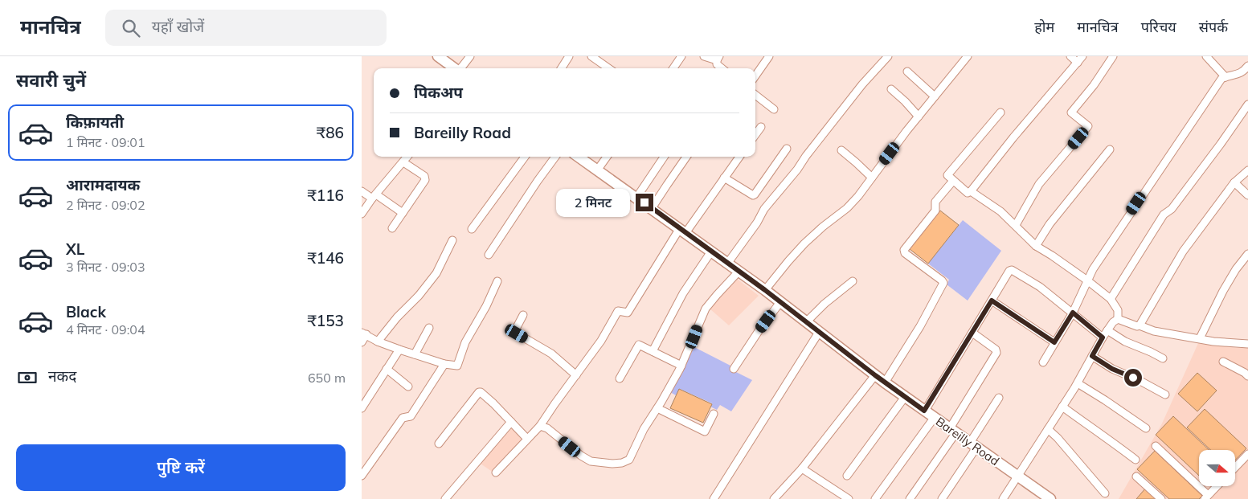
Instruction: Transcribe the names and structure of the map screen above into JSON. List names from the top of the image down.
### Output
{
  "streets": {
    "highway": ["Bareilly Road"]
  },
  "north": "right",
  "page": {
    "header": "मानचित्र",
    "search": "यहाँ खोजें",
    "nav": [
      "होम",
      "मानचित्र",
      "परिचय",
      "संपर्क"
    ],
    "heading": "सवारी चुनें",
    "banner": ["पिकअप", "Bareilly Road"],
    "list": [
      {
        "name": "किफ़ायती",
        "note": "1 मिनट · 09:01",
        "value": "₹86"
      },
      {
        "name": "आरामदायक",
        "note": "2 मिनट · 09:02",
        "value": "₹116"
      },
      {
        "name": "XL",
        "note": "3 मिनट · 09:03",
        "value": "₹146"
      },
      {
        "name": "Black",
        "note": "4 मिनट · 09:04",
        "value": "₹153"
      }
    ],
    "bubble": "2 मिनट",
    "pay": ["नकद", "650 m"],
    "buttons": "पुष्टि करें"
  }
}
